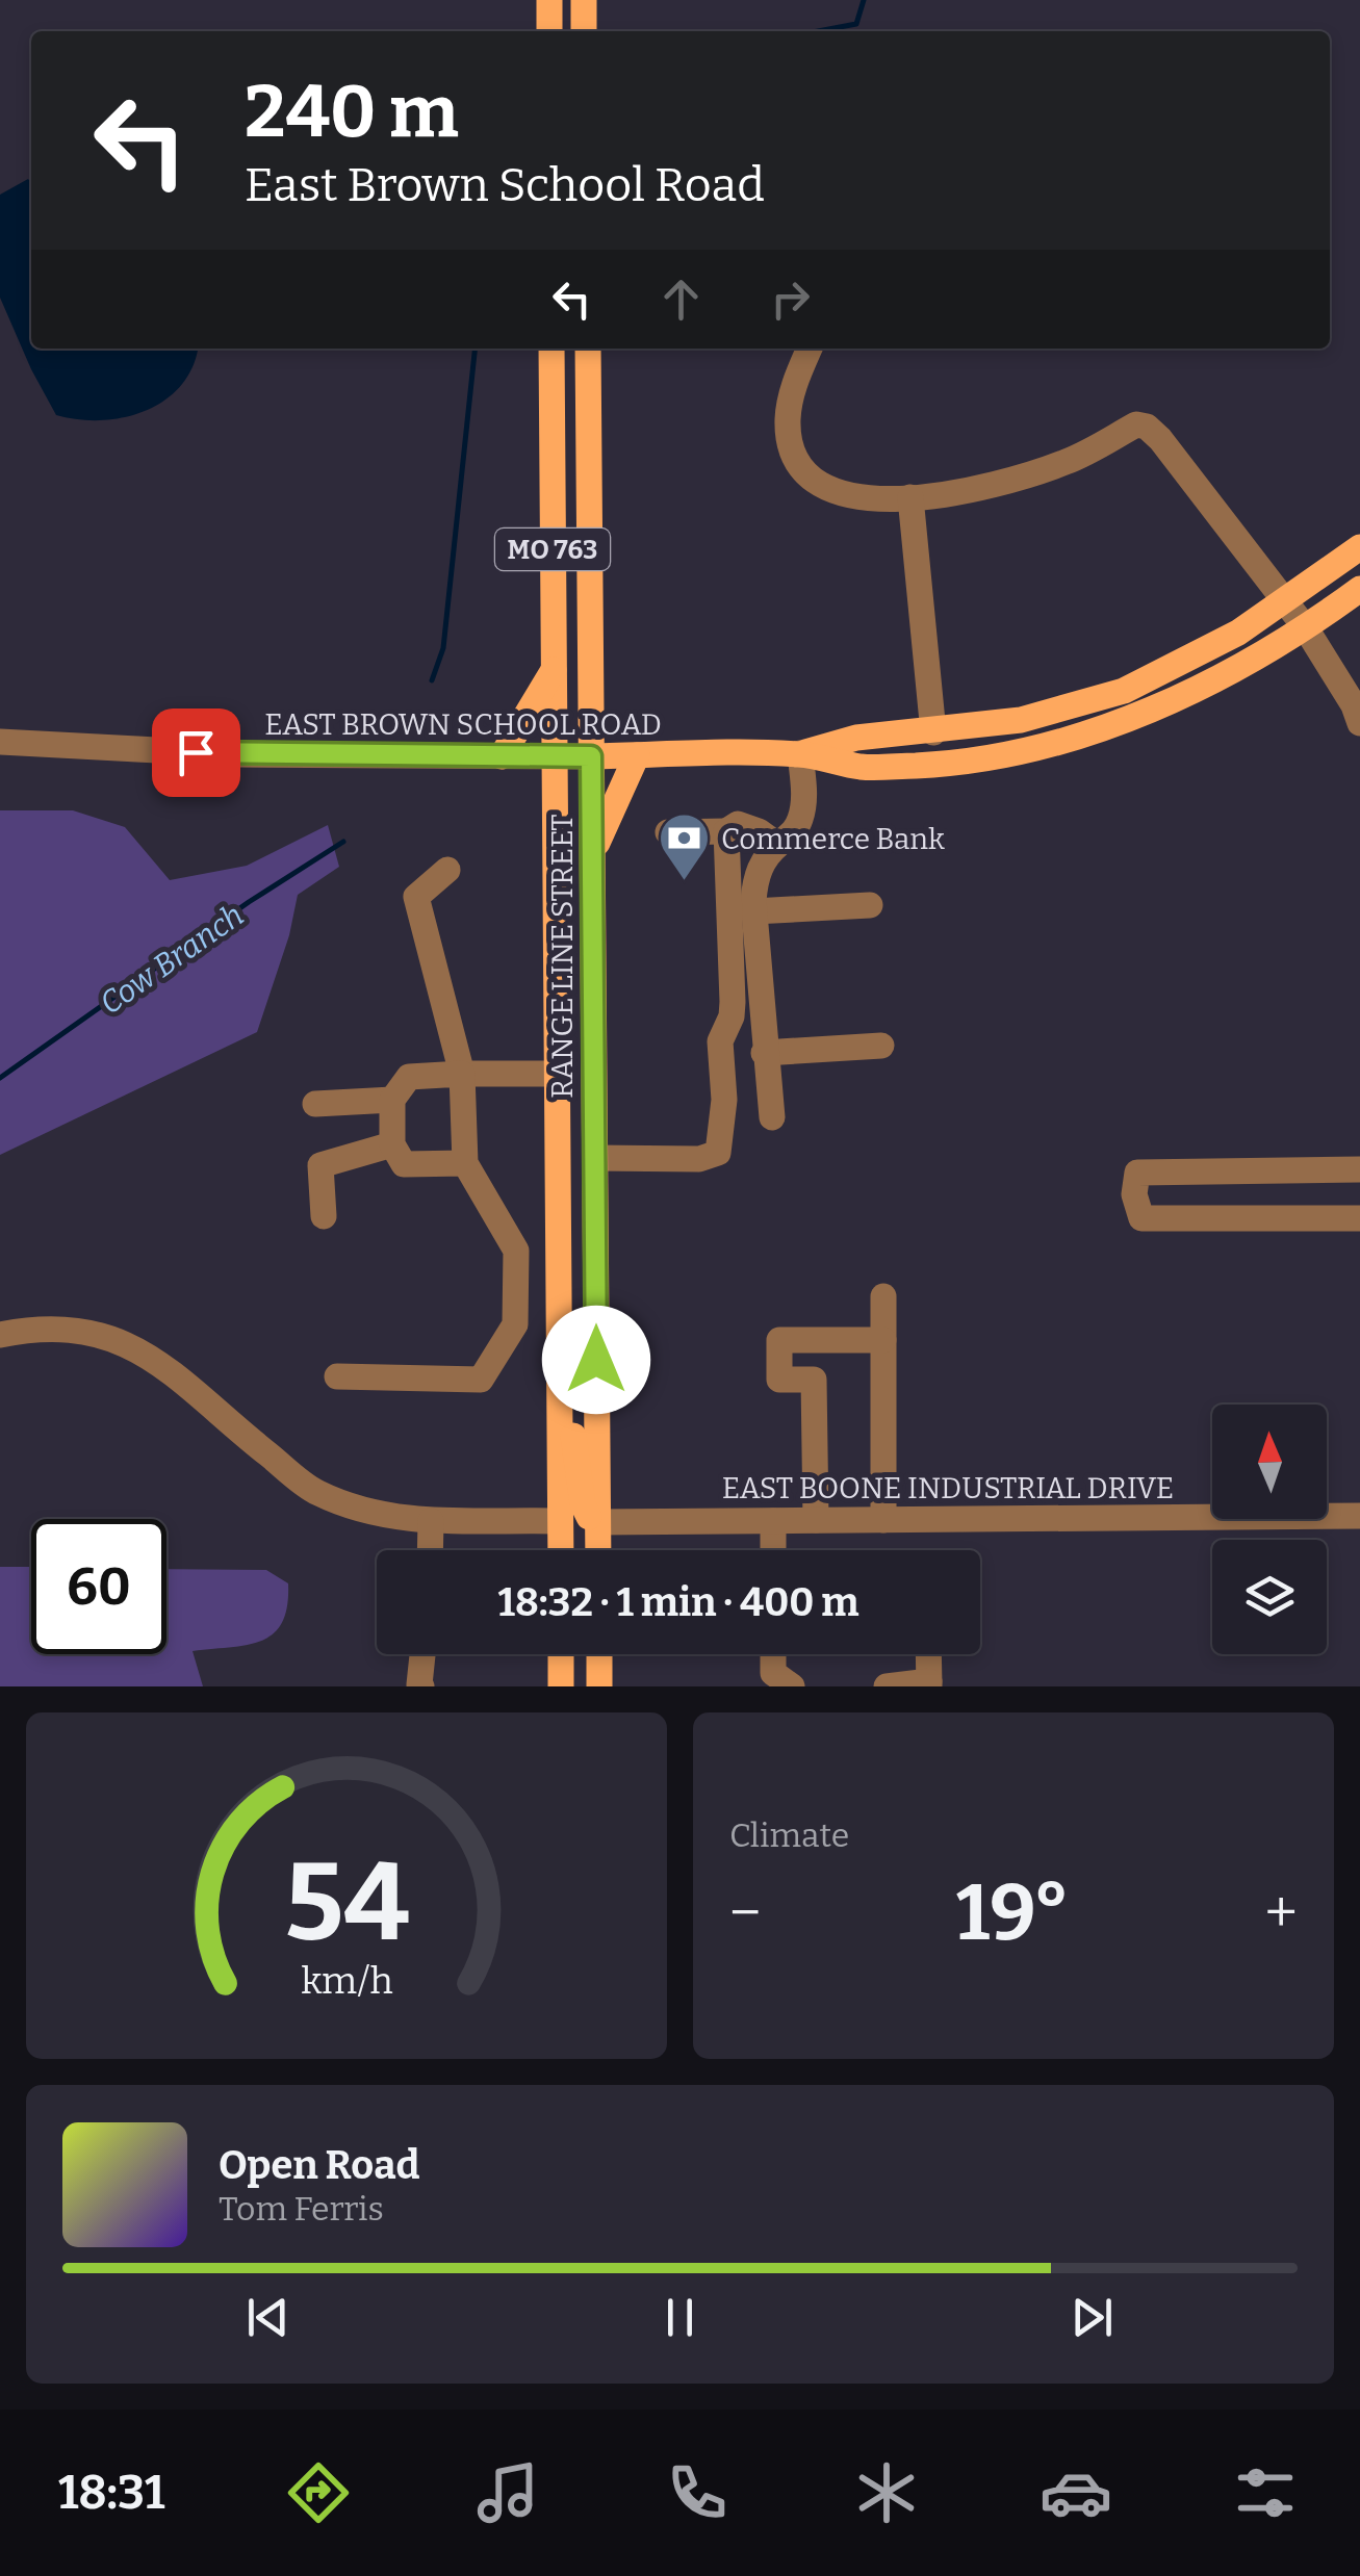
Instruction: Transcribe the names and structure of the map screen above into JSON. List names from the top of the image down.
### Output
{
  "streets": {
    "main road": ["MO 763", "EAST BROWN SCHOOL ROAD", "RANGE LINE STREET"],
    "street": ["EAST BOONE INDUSTRIAL DRIVE"]
  },
  "crossings": [
    ["EAST BROWN SCHOOL ROAD", "RANGE LINE STREET"],
    ["RANGE LINE STREET", "EAST BOONE INDUSTRIAL DRIVE"]
  ],
  "water": ["Cow Branch"],
  "places": {
    "bank": ["Commerce Bank"]
  },
  "north": "top",
  "page": {
    "turn": ["240 m", "East Brown School Road"],
    "limit": "60",
    "trip": "18:32 · 1 min · 400 m",
    "tile": "Climate",
    "heat": ["−", "19°", "+"],
    "song": ["Open Road", "Tom Ferris"],
    "tabs": "18:31",
    "gauge": ["54", "km/h"]
  }
}
